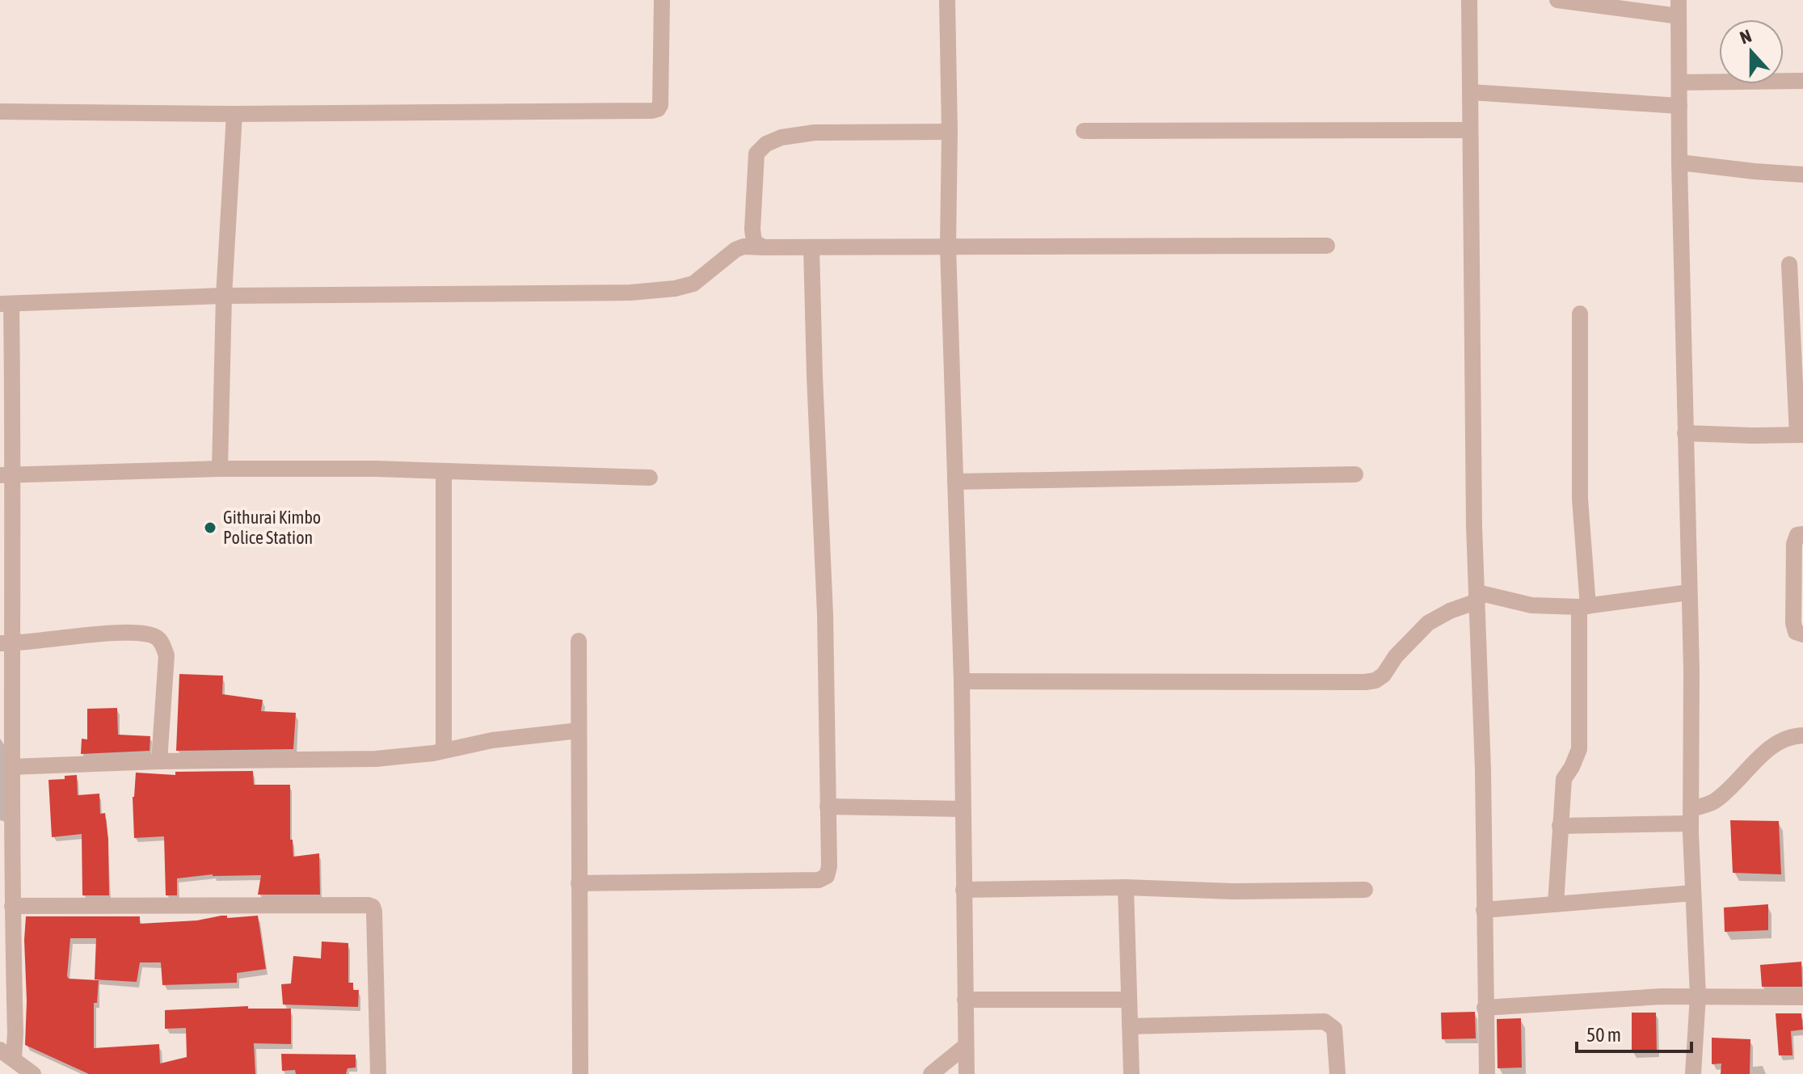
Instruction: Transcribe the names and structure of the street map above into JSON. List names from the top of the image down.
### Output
{
  "places": ["Githurai Kimbo Police Station"],
  "scale_bar": "50 m",
  "north": "top"
}
